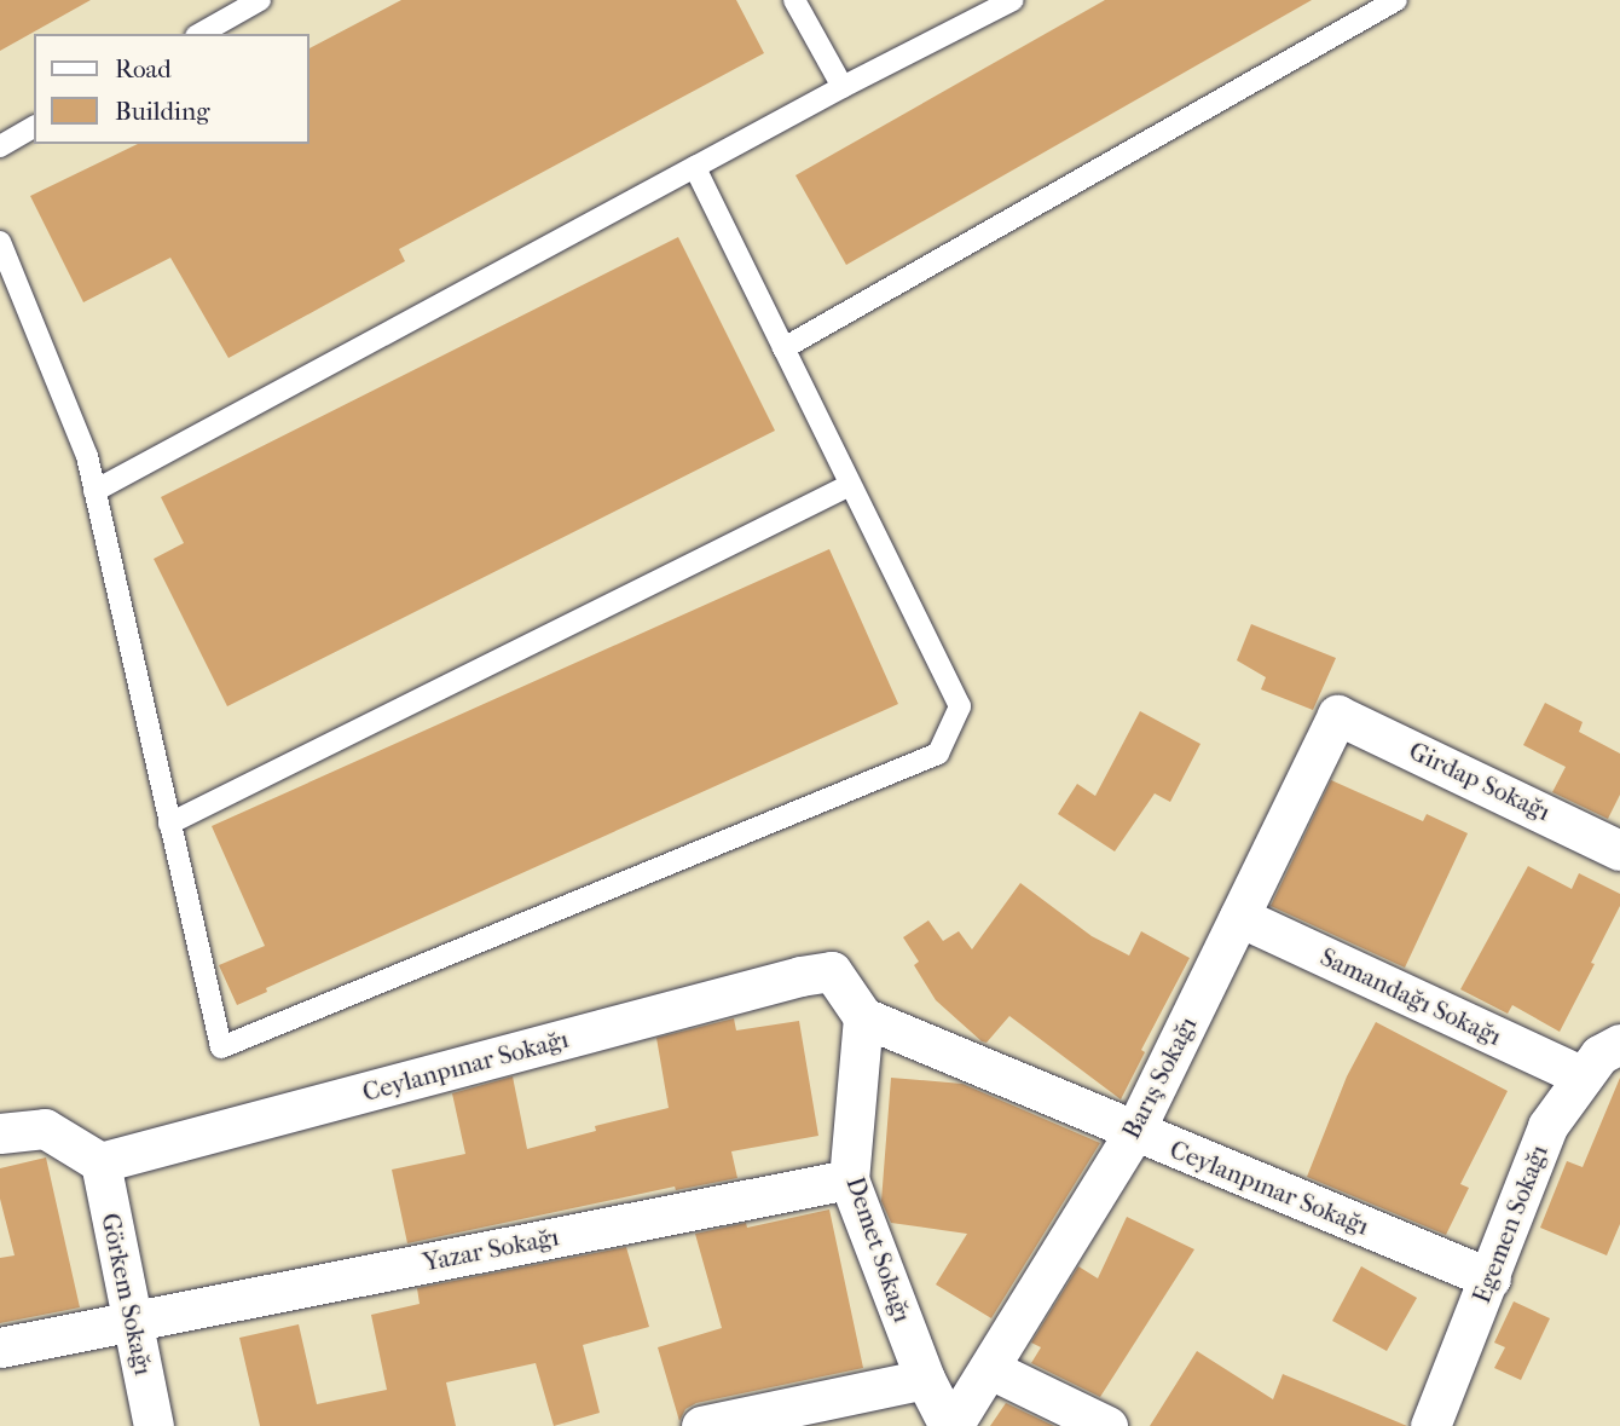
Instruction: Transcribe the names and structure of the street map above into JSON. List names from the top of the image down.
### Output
{
  "streets": {
    "street": [
      "Girdap Sokağı",
      "Samandağı Sokağı",
      "Ceylanpınar Sokağı",
      "Barış Sokağı",
      "Egemen Sokağı",
      "Yazar Sokağı",
      "Demet Sokağı",
      "Görkem Sokağı"
    ]
  },
  "crossings": [
    ["Girdap Sokağı", "Barış Sokağı"],
    ["Samandağı Sokağı", "Barış Sokağı"],
    ["Samandağı Sokağı", "Egemen Sokağı"],
    ["Ceylanpınar Sokağı", "Barış Sokağı"],
    ["Ceylanpınar Sokağı", "Egemen Sokağı"],
    ["Ceylanpınar Sokağı", "Demet Sokağı"],
    ["Ceylanpınar Sokağı", "Görkem Sokağı"],
    ["Barış Sokağı", "Demet Sokağı"],
    ["Yazar Sokağı", "Demet Sokağı"],
    ["Yazar Sokağı", "Görkem Sokağı"]
  ],
  "legend": ["Road", "Building"]
}
